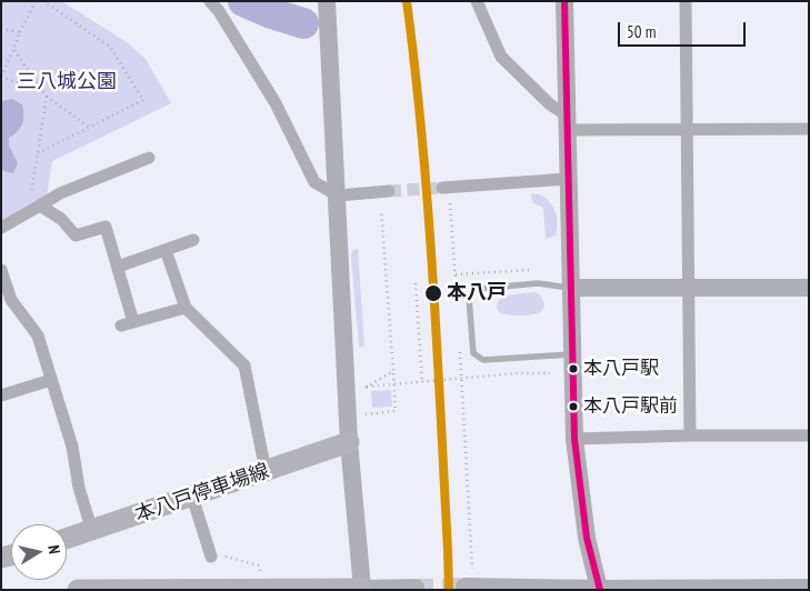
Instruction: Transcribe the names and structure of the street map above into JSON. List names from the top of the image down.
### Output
{
  "streets": {
    "main road": ["本八戸停車場線"]
  },
  "parks": ["三八城公園"],
  "places": ["本八戸", "本八戸駅", "本八戸駅前"],
  "scale_bar": "50 m",
  "north": "right"
}
